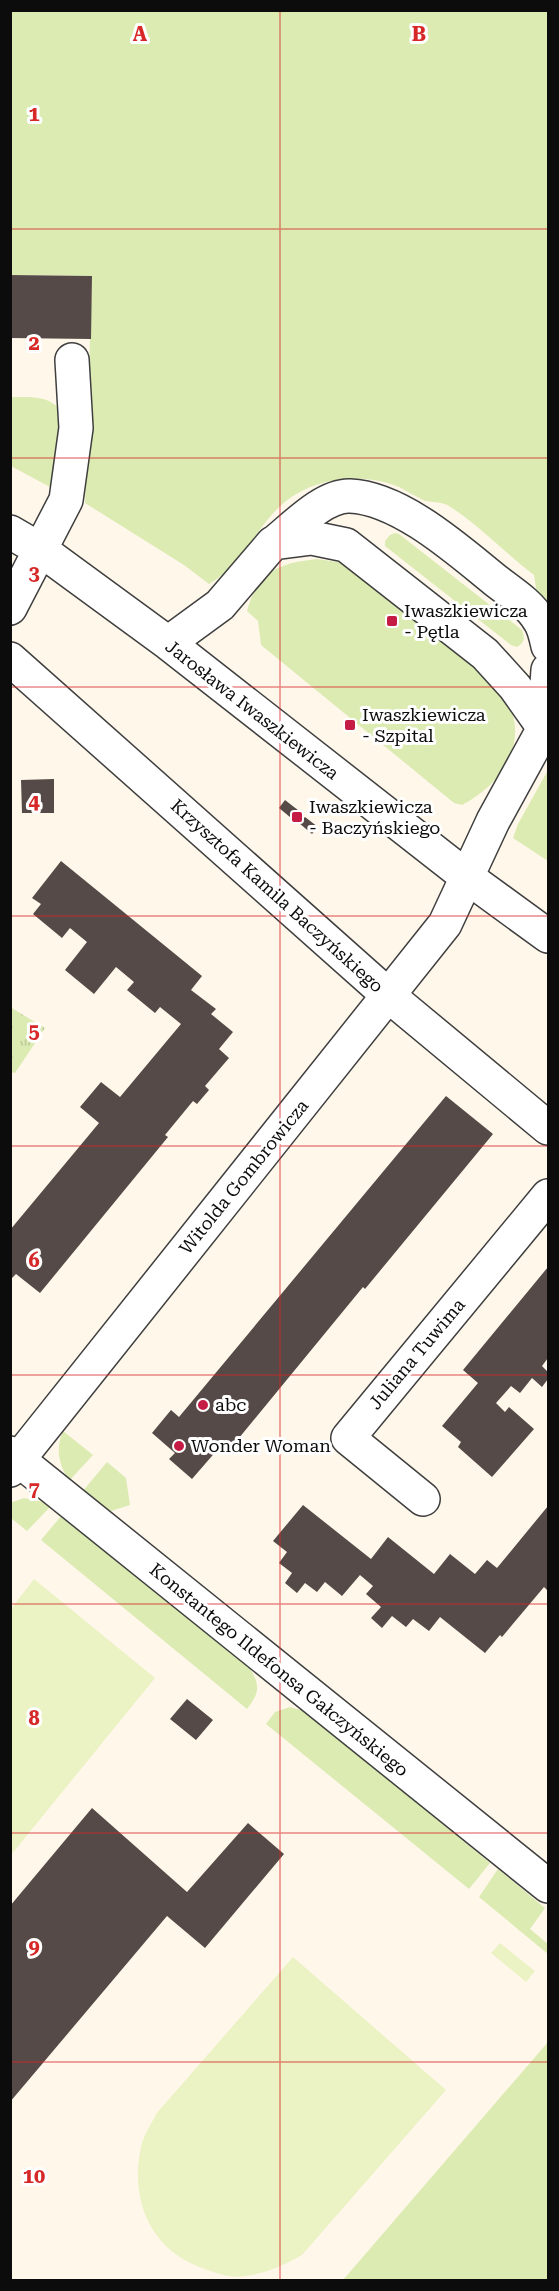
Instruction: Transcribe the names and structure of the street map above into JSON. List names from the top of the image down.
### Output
{
  "streets": {
    "street": [
      "Jarosława Iwaszkiewicza",
      "Krzysztofa Kamila Baczyńskiego",
      "Witolda Gombrowicza",
      "Juliana Tuwima",
      "Konstantego Ildefonsa Gałczyńskiego"
    ]
  },
  "crossings": [
    ["Jarosława Iwaszkiewicza", "Witolda Gombrowicza"],
    ["Krzysztofa Kamila Baczyńskiego", "Witolda Gombrowicza"],
    ["Witolda Gombrowicza", "Konstantego Ildefonsa Gałczyńskiego"]
  ],
  "places": {
    "transit": ["Iwaszkiewicza - Pętla", "Iwaszkiewicza - Szpital", "Iwaszkiewicza - Baczyńskiego"],
    "other": ["abc", "Wonder Woman"]
  },
  "grid": {
    "columns": ["A", "B"],
    "rows": [
      "1",
      "2",
      "3",
      "4",
      "5",
      "6",
      "7",
      "8",
      "9",
      "10"
    ]
  }
}
